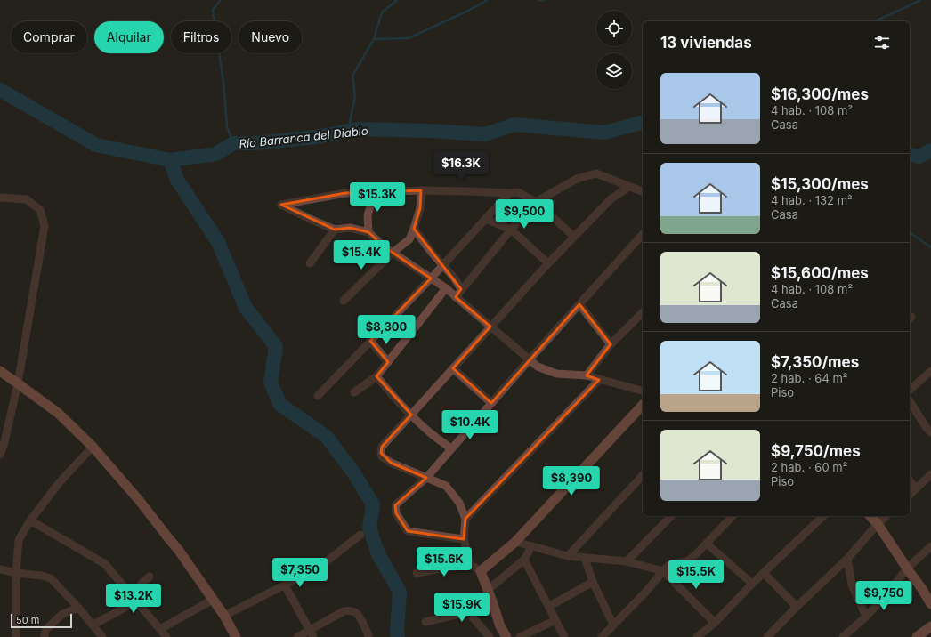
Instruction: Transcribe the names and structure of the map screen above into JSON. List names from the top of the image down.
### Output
{
  "water": ["Río Barranca del Diablo"],
  "scale_bar": "50 m",
  "page": {
    "chip": [
      "Comprar",
      "Alquilar",
      "Filtros",
      "Nuevo"
    ],
    "heading": "13 viviendas",
    "list": [
      {
        "name": "$16,300/mes",
        "note": "4 hab. · 108 m² · Casa"
      },
      {
        "name": "$15,300/mes",
        "note": "4 hab. · 132 m² · Casa"
      },
      {
        "name": "$15,600/mes",
        "note": "4 hab. · 108 m² · Casa"
      },
      {
        "name": "$7,350/mes",
        "note": "2 hab. · 64 m² · Piso"
      },
      {
        "name": "$9,750/mes",
        "note": "2 hab. · 60 m² · Piso"
      }
    ],
    "price": [
      "$16.3K",
      "$15.3K",
      "$9,500",
      "$15.4K",
      "$8,300",
      "$10.4K",
      "$8,390",
      "$15.6K",
      "$7,350",
      "$15.5K",
      "$9,750",
      "$13.2K",
      "$15.9K"
    ],
    "scale": "50 m"
  }
}
